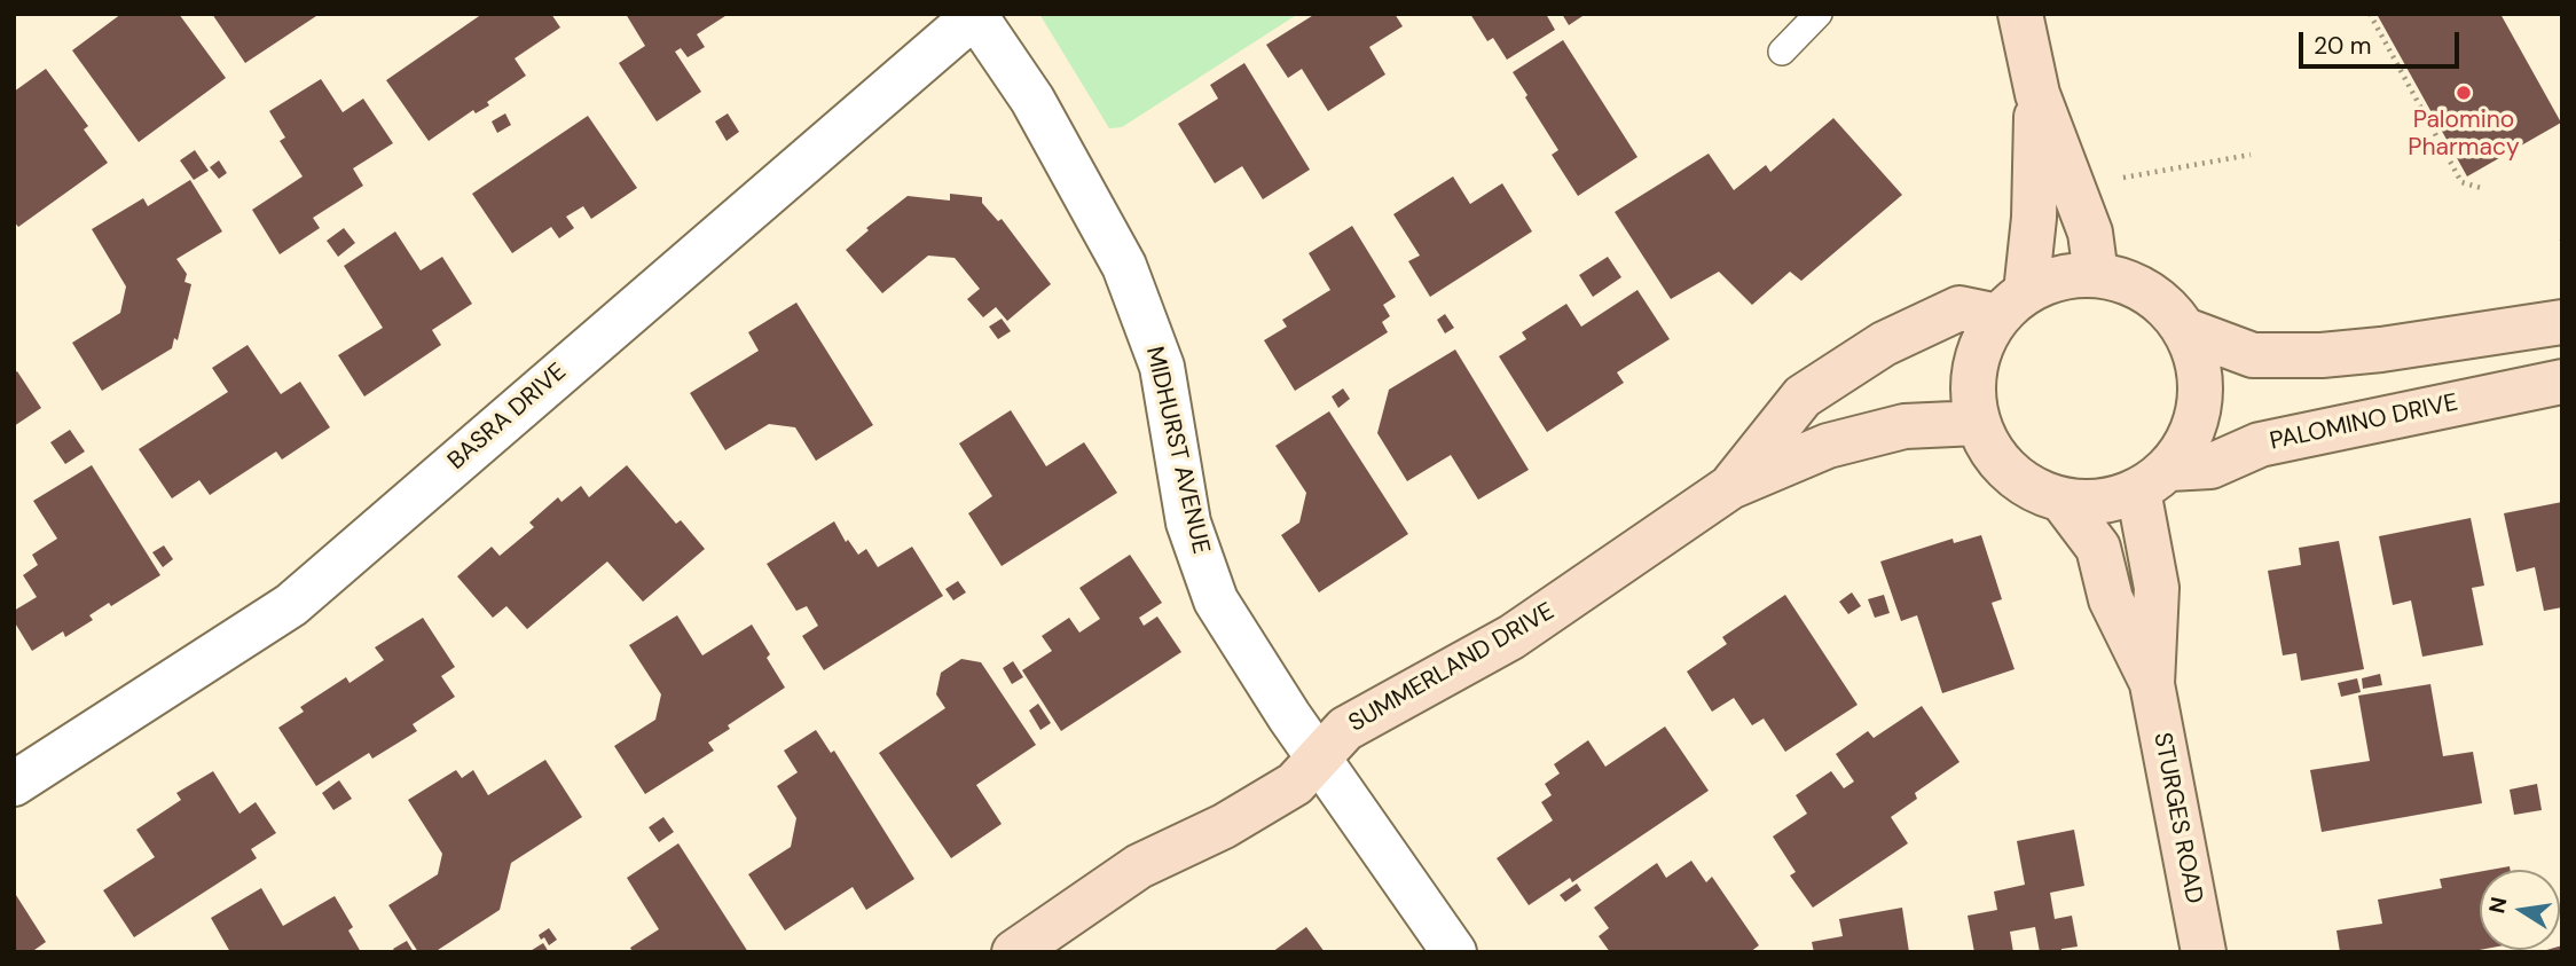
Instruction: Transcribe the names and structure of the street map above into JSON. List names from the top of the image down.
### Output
{
  "streets": {
    "main road": ["PALOMINO DRIVE", "SUMMERLAND DRIVE", "STURGES ROAD"],
    "street": ["BASRA DRIVE", "MIDHURST AVENUE"]
  },
  "crossings": [
    ["BASRA DRIVE", "MIDHURST AVENUE"],
    ["PALOMINO DRIVE", "SUMMERLAND DRIVE"],
    ["PALOMINO DRIVE", "STURGES ROAD"],
    ["MIDHURST AVENUE", "SUMMERLAND DRIVE"],
    ["SUMMERLAND DRIVE", "STURGES ROAD"]
  ],
  "places": ["Palomino Pharmacy"],
  "scale_bar": "20 m",
  "north": "left"
}
